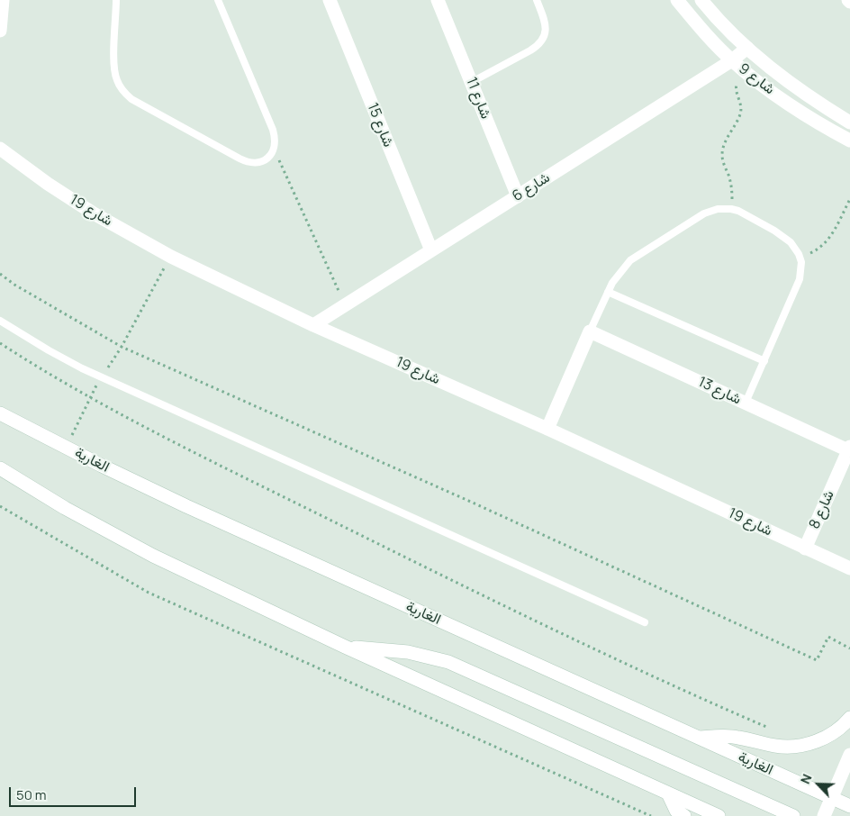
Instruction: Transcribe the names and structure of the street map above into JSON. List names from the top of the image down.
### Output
{
  "streets": {
    "street": [
      "شارع 9",
      "شارع 11",
      "شارع 15",
      "شارع 6",
      "شارع 19",
      "شارع 13",
      "الغارية",
      "شارع 8"
    ]
  },
  "crossings": [
    ["شارع 9", "شارع 6"],
    ["شارع 11", "شارع 6"],
    ["شارع 15", "شارع 6"],
    ["شارع 6", "شارع 19"],
    ["شارع 19", "شارع 8"],
    ["شارع 13", "شارع 8"]
  ],
  "scale_bar": "50 m",
  "north": "top left"
}
